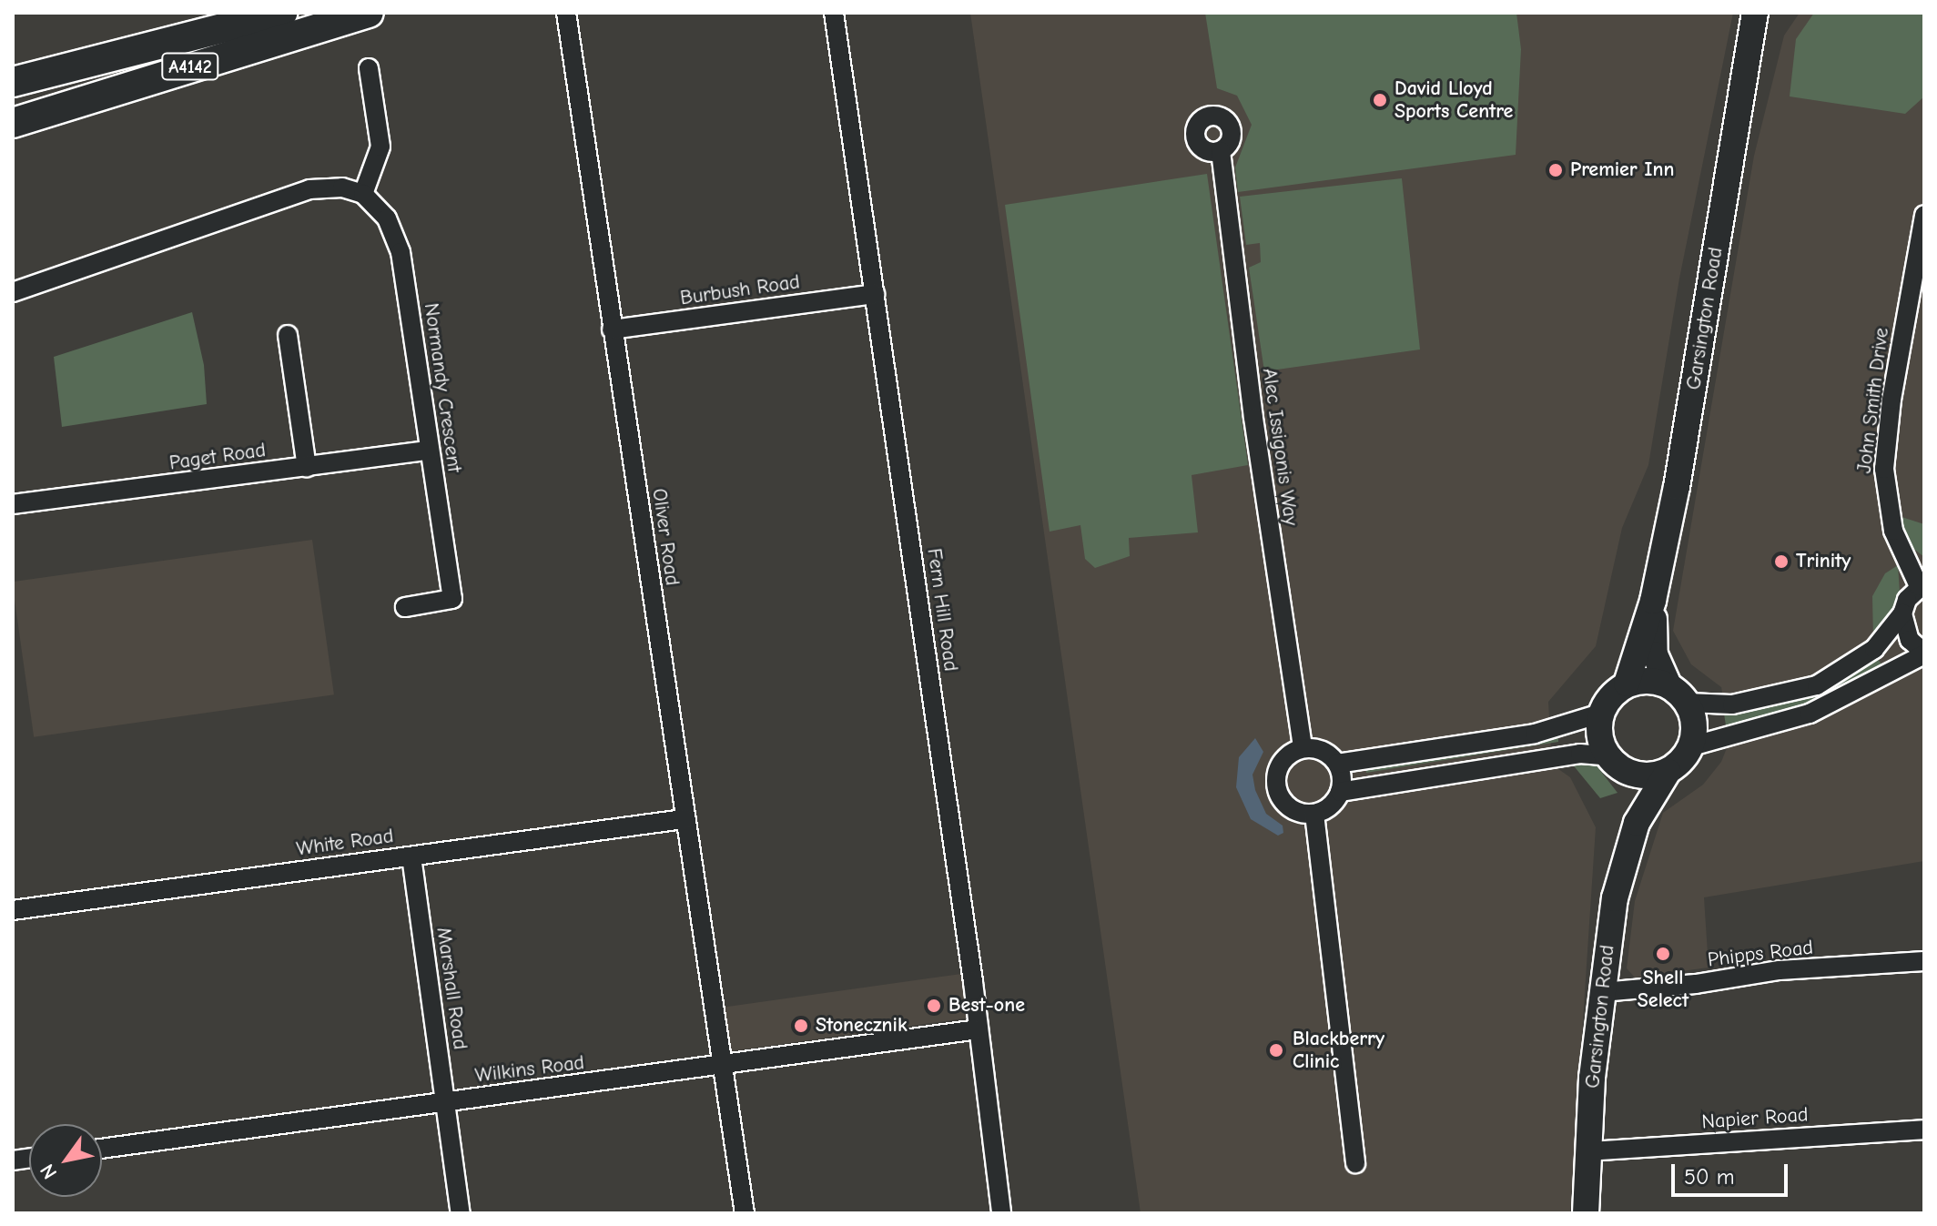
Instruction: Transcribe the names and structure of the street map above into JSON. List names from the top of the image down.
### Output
{
  "streets": {
    "highway": ["A4142"],
    "main road": ["Garsington Road"],
    "street": [
      "Burbush Road",
      "Normandy Crescent",
      "John Smith Drive",
      "Alec Issigonis Way",
      "Paget Road",
      "Oliver Road",
      "Fern Hill Road",
      "White Road",
      "Phipps Road",
      "Marshall Road",
      "Wilkins Road",
      "Napier Road"
    ]
  },
  "crossings": [
    ["Burbush Road", "Oliver Road"],
    ["Burbush Road", "Fern Hill Road"],
    ["Garsington Road", "John Smith Drive"],
    ["Garsington Road", "Phipps Road"],
    ["Garsington Road", "Napier Road"],
    ["Normandy Crescent", "Paget Road"],
    ["Oliver Road", "White Road"],
    ["Oliver Road", "Wilkins Road"],
    ["Fern Hill Road", "Wilkins Road"],
    ["White Road", "Marshall Road"],
    ["Marshall Road", "Wilkins Road"]
  ],
  "places": [
    "David Lloyd Sports Centre",
    "Premier Inn",
    "Trinity",
    "Shell Select",
    "Best-one",
    "Stonecznik",
    "Blackberry Clinic"
  ],
  "scale_bar": "50 m",
  "north": "bottom left"
}
